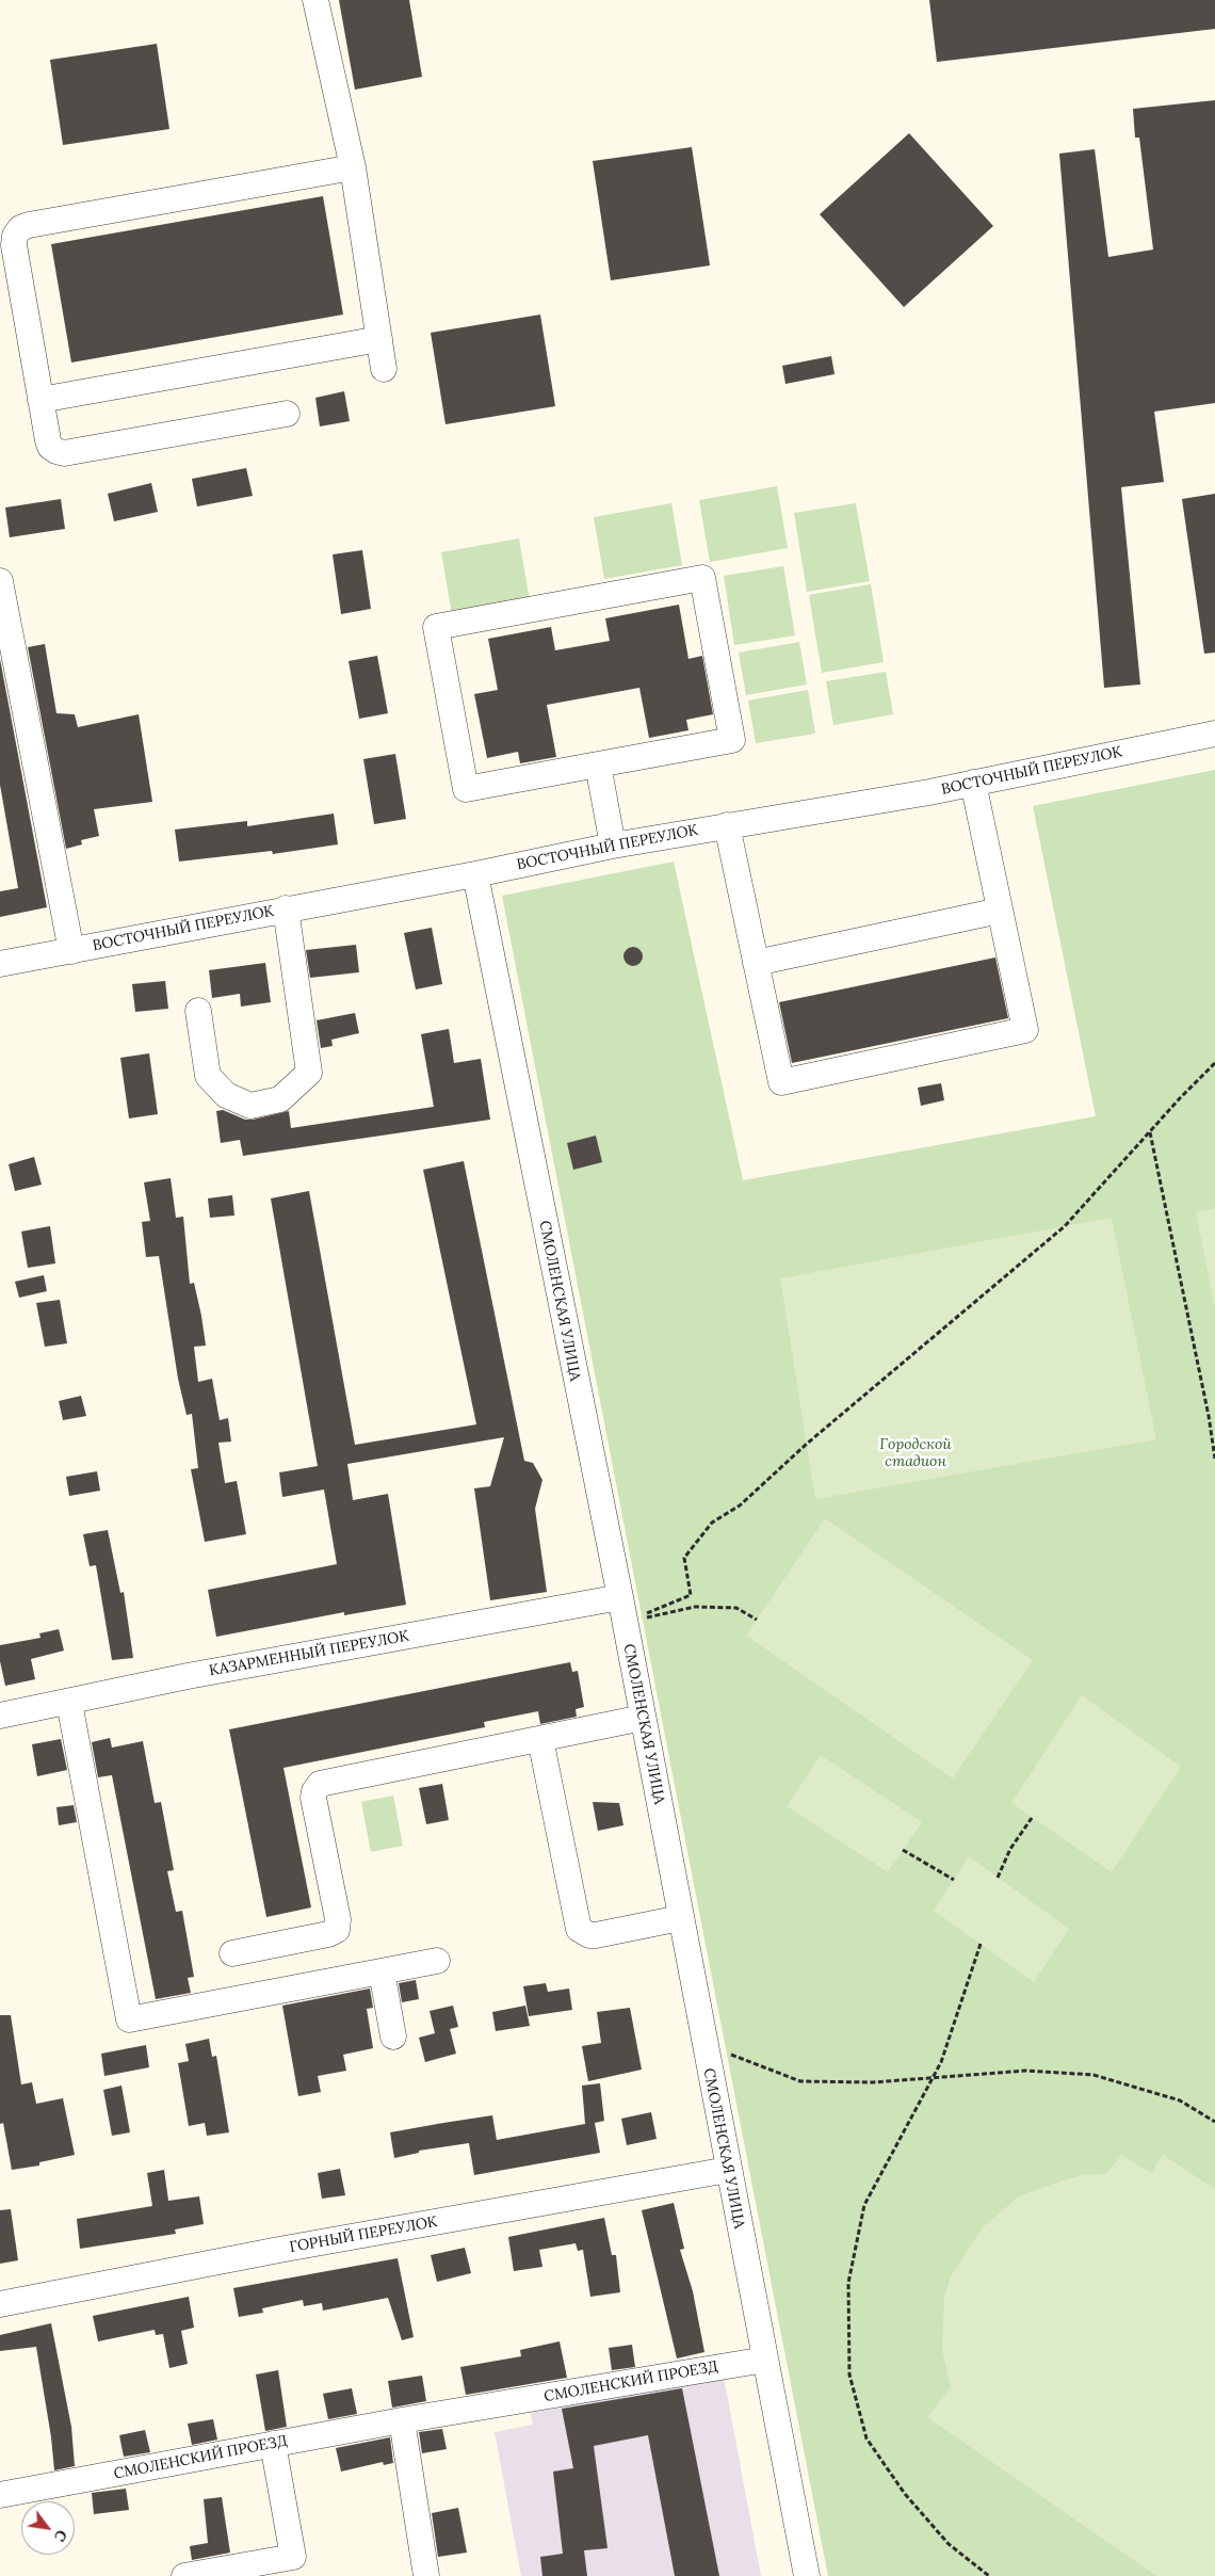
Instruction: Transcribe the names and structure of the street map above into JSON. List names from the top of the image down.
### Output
{
  "streets": {
    "street": [
      "ВОСТОЧНЫЙ ПЕРЕУЛОК",
      "СМОЛЕНСКАЯ УЛИЦА",
      "КАЗАРМЕННЫЙ ПЕРЕУЛОК",
      "ГОРНЫЙ ПЕРЕУЛОК",
      "СМОЛЕНСКИЙ ПРОЕЗД"
    ]
  },
  "crossings": [
    ["ВОСТОЧНЫЙ ПЕРЕУЛОК", "СМОЛЕНСКАЯ УЛИЦА"],
    ["СМОЛЕНСКАЯ УЛИЦА", "КАЗАРМЕННЫЙ ПЕРЕУЛОК"],
    ["СМОЛЕНСКАЯ УЛИЦА", "ГОРНЫЙ ПЕРЕУЛОК"],
    ["СМОЛЕНСКАЯ УЛИЦА", "СМОЛЕНСКИЙ ПРОЕЗД"]
  ],
  "parks": ["Городской стадион"],
  "north": "bottom right"
}
